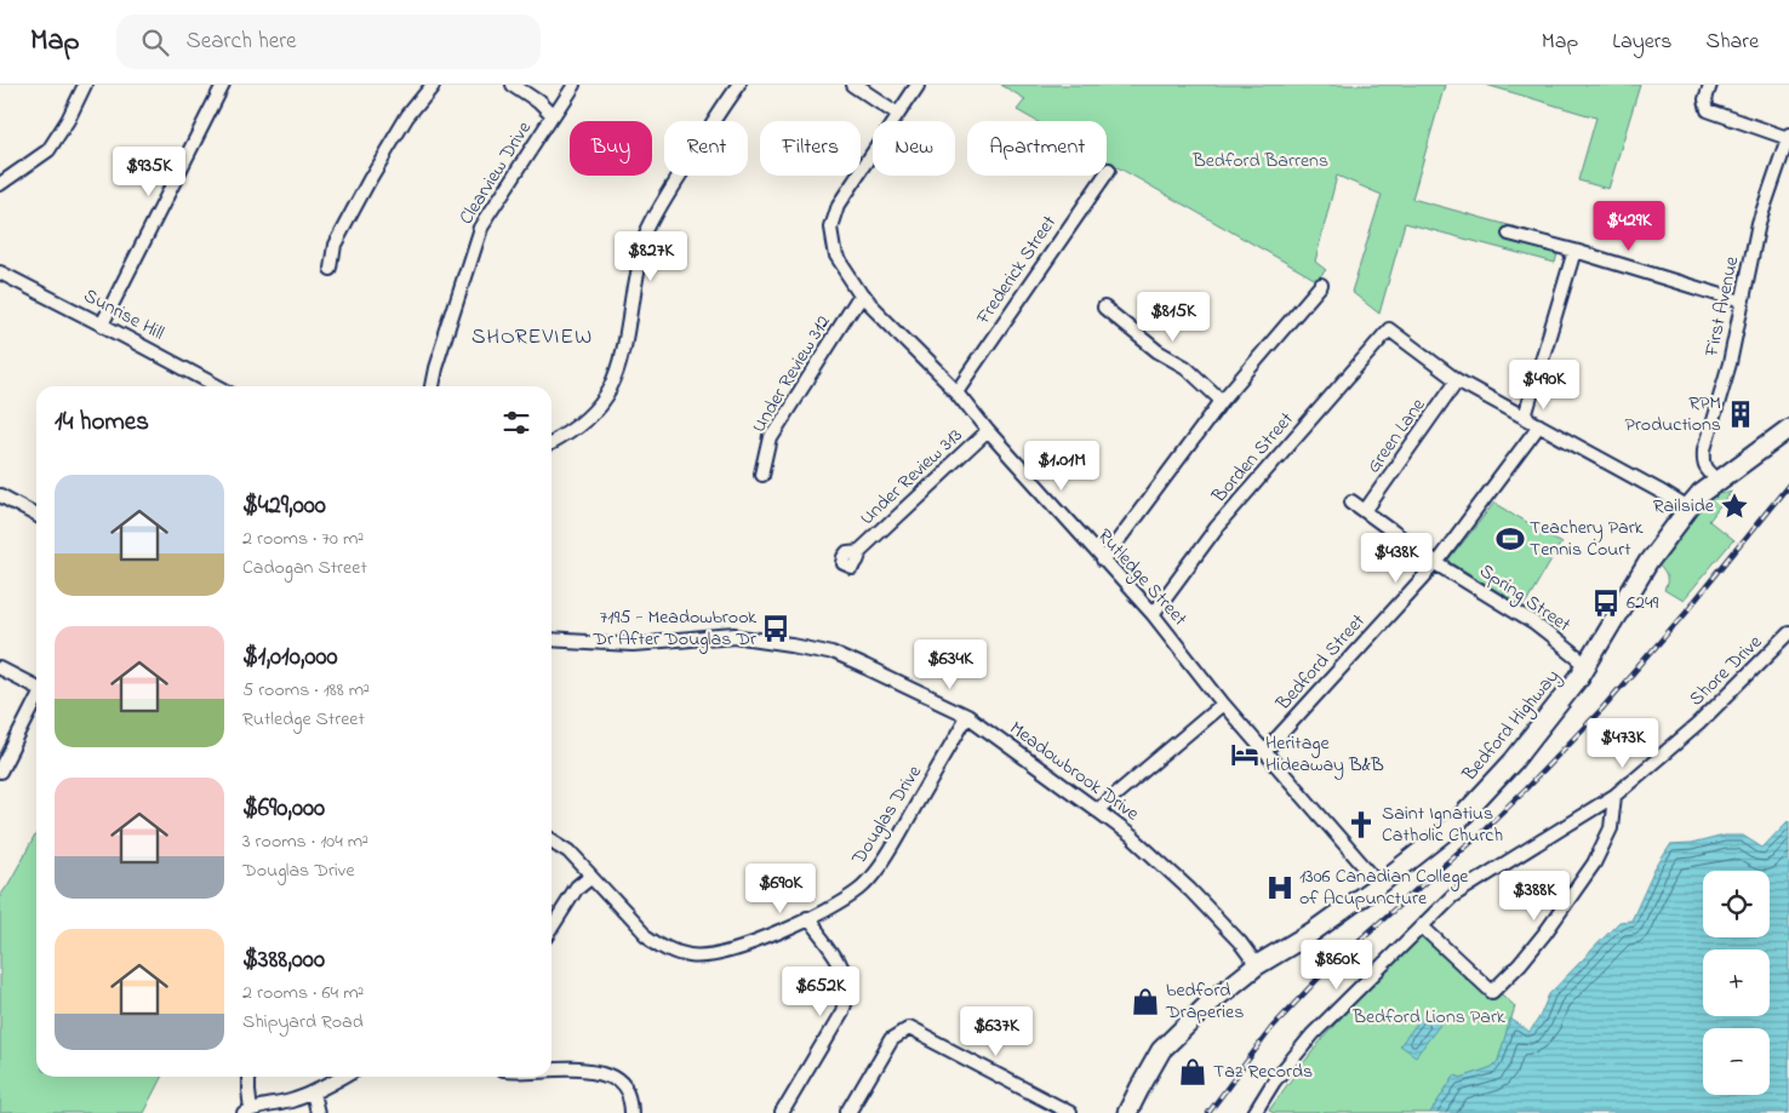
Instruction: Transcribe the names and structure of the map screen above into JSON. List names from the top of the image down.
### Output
{
  "streets": {
    "main road": ["Bedford Highway"],
    "street": [
      "Clearview Drive",
      "Frederick Street",
      "First Avenue",
      "Sunrise Hill",
      "Under Review 312",
      "Green Lane",
      "Borden Street",
      "Under Review 313",
      "Rutledge Street",
      "Spring Street",
      "Bedford Street",
      "Shore Drive",
      "Meadowbrook Drive",
      "Douglas Drive"
    ]
  },
  "crossings": [
    ["Frederick Street", "Rutledge Street"],
    ["First Avenue", "Bedford Highway"],
    ["Under Review 312", "Rutledge Street"],
    ["Green Lane", "Borden Street"],
    ["Green Lane", "Spring Street"],
    ["Borden Street", "Rutledge Street"],
    ["Under Review 313", "Rutledge Street"],
    ["Rutledge Street", "Bedford Street"],
    ["Rutledge Street", "Bedford Highway"],
    ["Spring Street", "Bedford Street"],
    ["Spring Street", "Bedford Highway"],
    ["Bedford Highway", "Meadowbrook Drive"],
    ["Meadowbrook Drive", "Douglas Drive"]
  ],
  "districts": ["SHOREVIEW"],
  "parks": ["Bedford Barrens", "Bedford Lions Park"],
  "places": {
    "building": ["RPM Productions"],
    "place": ["Railside"],
    "sports": ["Teachery Park Tennis Court"],
    "bus stop": ["6249", "7195 - Meadowbrook Dr After Douglas Dr"],
    "hotel": ["Heritage Hideaway B&B"],
    "church": ["Saint Ignatius Catholic Church"],
    "hospital": ["1306 Canadian College of Acupuncture"],
    "shop": ["bedford Draperies", "Taz Records"]
  },
  "page": {
    "header": "Map",
    "search": "Search here",
    "nav": ["Map", "Layers", "Share"],
    "chip": [
      "Buy",
      "Rent",
      "Filters",
      "New",
      "Apartment"
    ],
    "price": [
      "$935K",
      "$429K",
      "$827K",
      "$815K",
      "$490K",
      "$1.01M",
      "$438K",
      "$634K",
      "$473K",
      "$690K",
      "$388K",
      "$860K",
      "$652K",
      "$637K"
    ],
    "heading": "14 homes",
    "list": [
      {
        "name": "$429,000",
        "note": "2 rooms · 70 m² · Cadogan Street"
      },
      {
        "name": "$1,010,000",
        "note": "5 rooms · 188 m² · Rutledge Street"
      },
      {
        "name": "$690,000",
        "note": "3 rooms · 104 m² · Douglas Drive"
      },
      {
        "name": "$388,000",
        "note": "2 rooms · 64 m² · Shipyard Road"
      }
    ],
    "map_buttons": ["+", "−"]
  }
}
